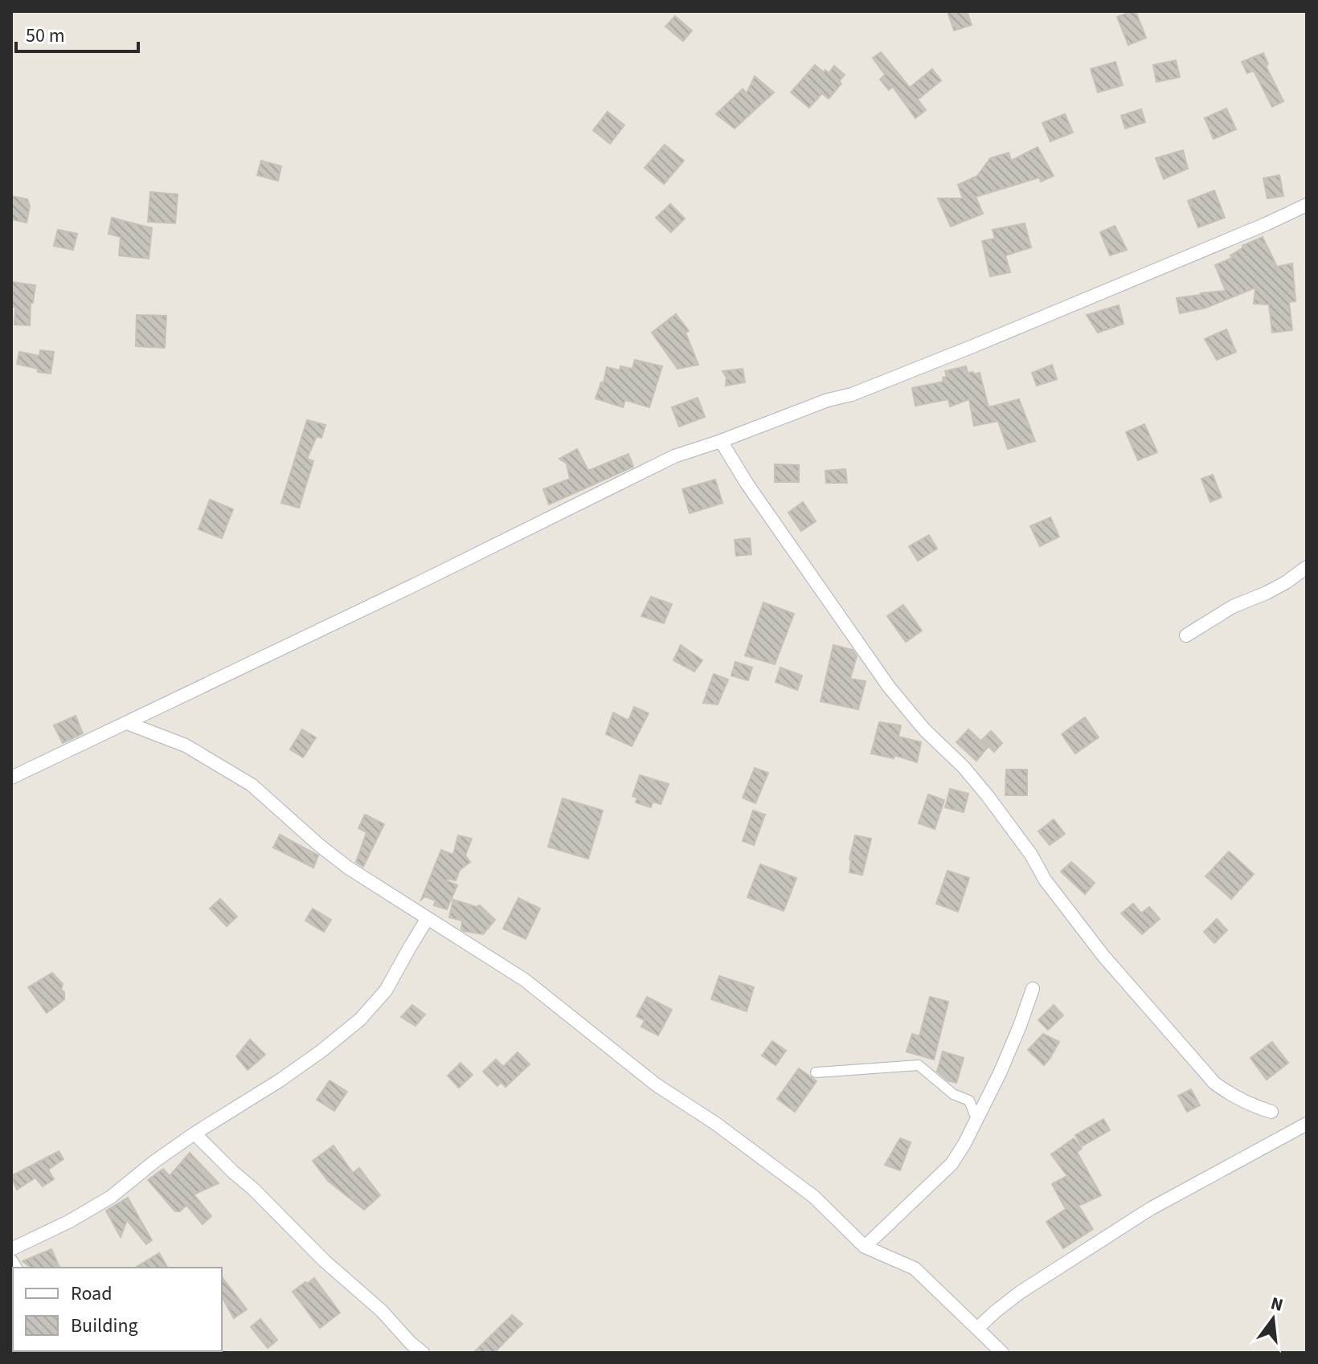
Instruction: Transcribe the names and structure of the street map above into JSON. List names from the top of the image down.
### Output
{
  "legend": ["Road", "Building"],
  "scale_bar": "50 m",
  "north": "top"
}
